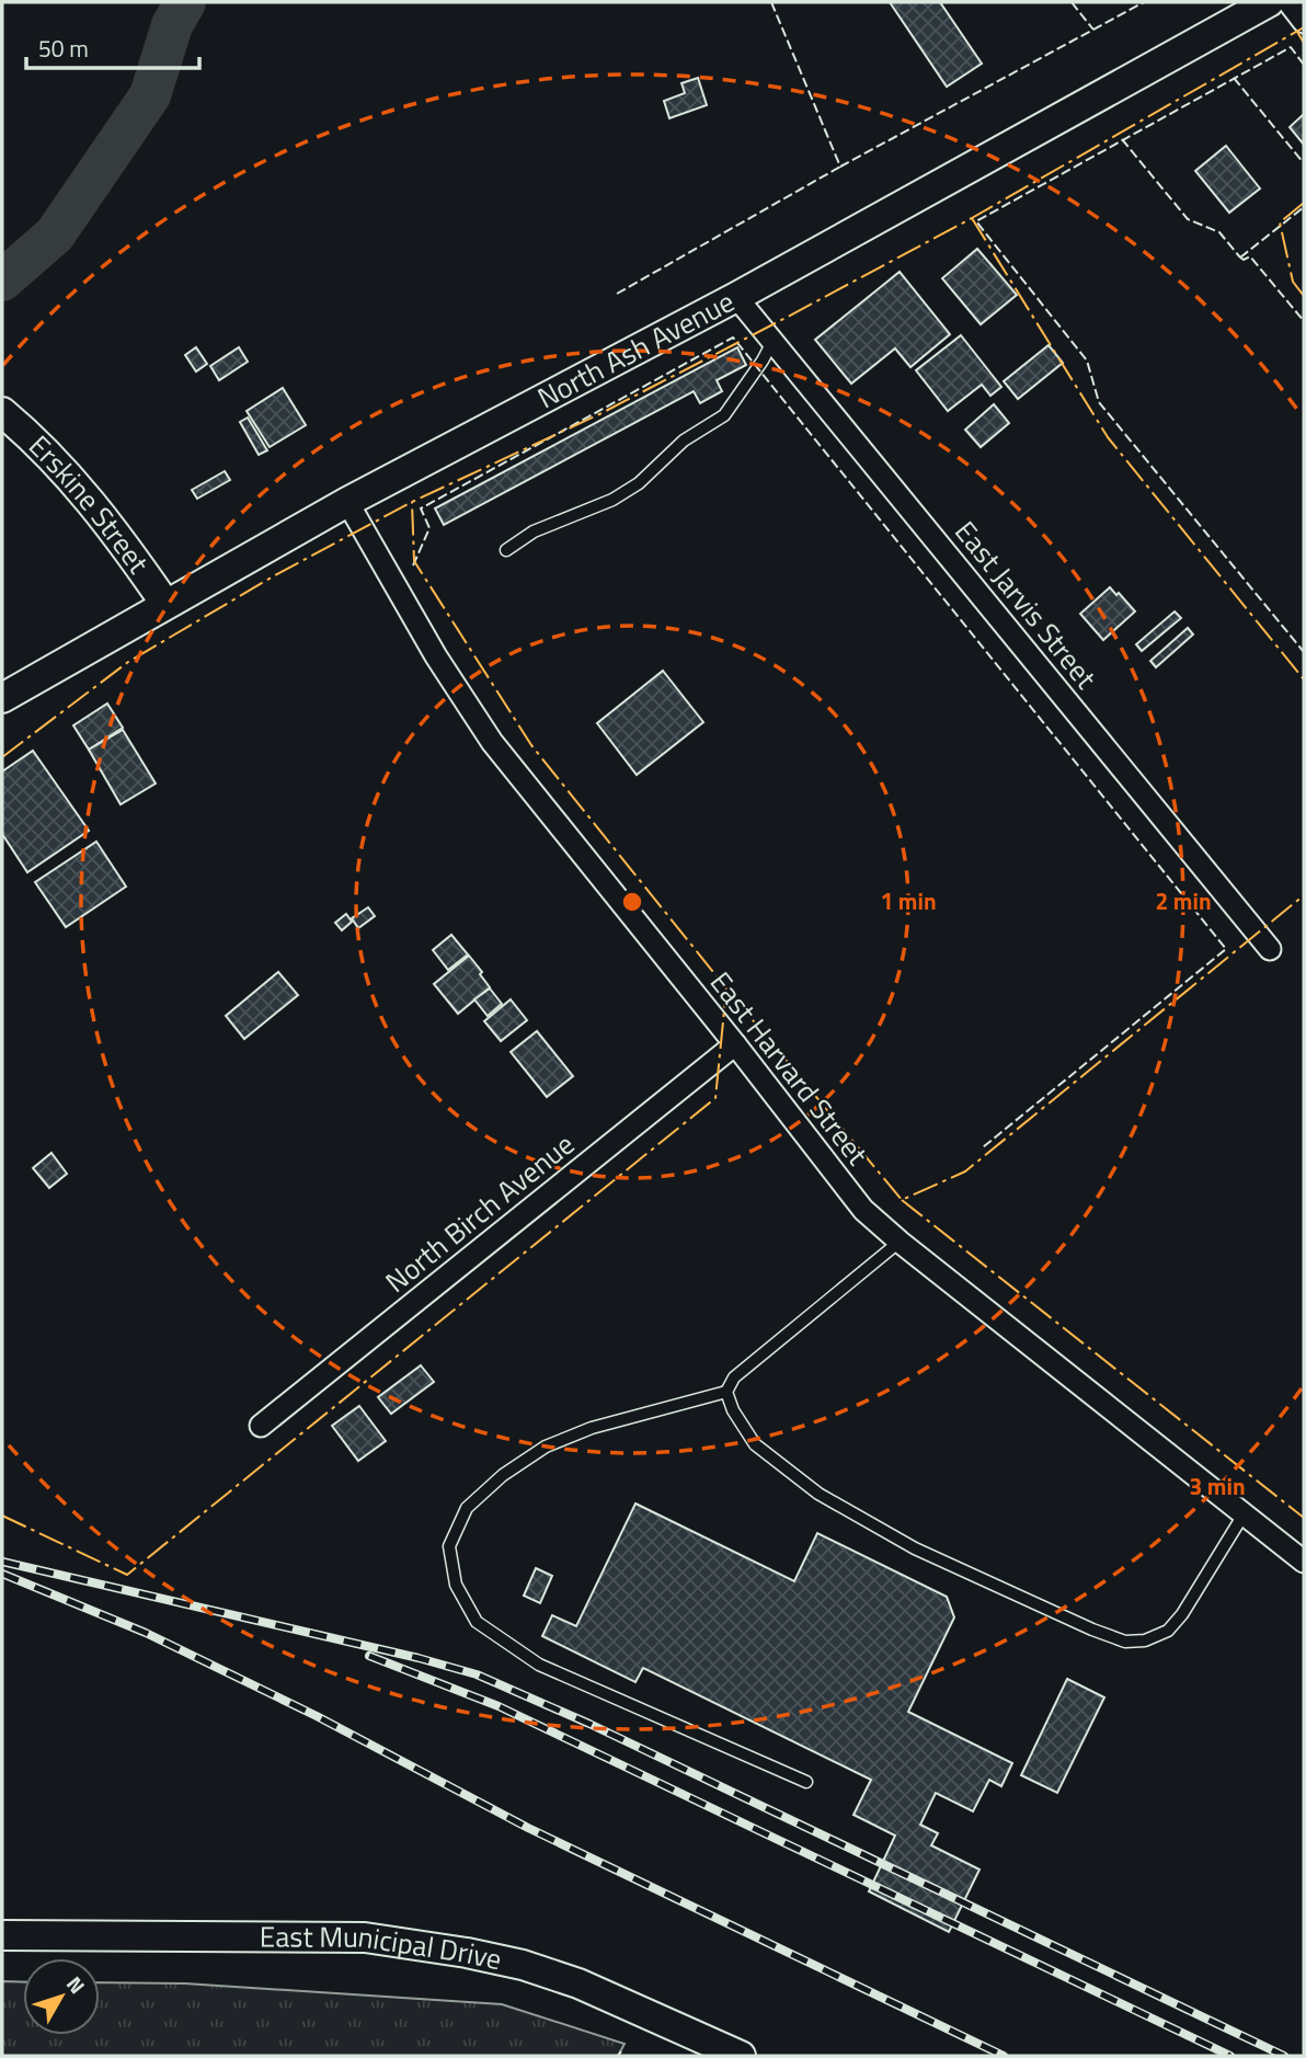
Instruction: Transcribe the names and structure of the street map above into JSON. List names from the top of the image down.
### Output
{
  "streets": {
    "street": [
      "North Ash Avenue",
      "Erskine Street",
      "East Jarvis Street",
      "East Harvard Street",
      "North Birch Avenue",
      "East Municipal Drive"
    ]
  },
  "crossings": [
    ["North Ash Avenue", "Erskine Street"],
    ["North Ash Avenue", "East Jarvis Street"],
    ["North Ash Avenue", "East Harvard Street"],
    ["East Harvard Street", "North Birch Avenue"]
  ],
  "scale_bar": "50 m",
  "north": "top right",
  "rings": ["1 min", "2 min", "3 min"]
}
